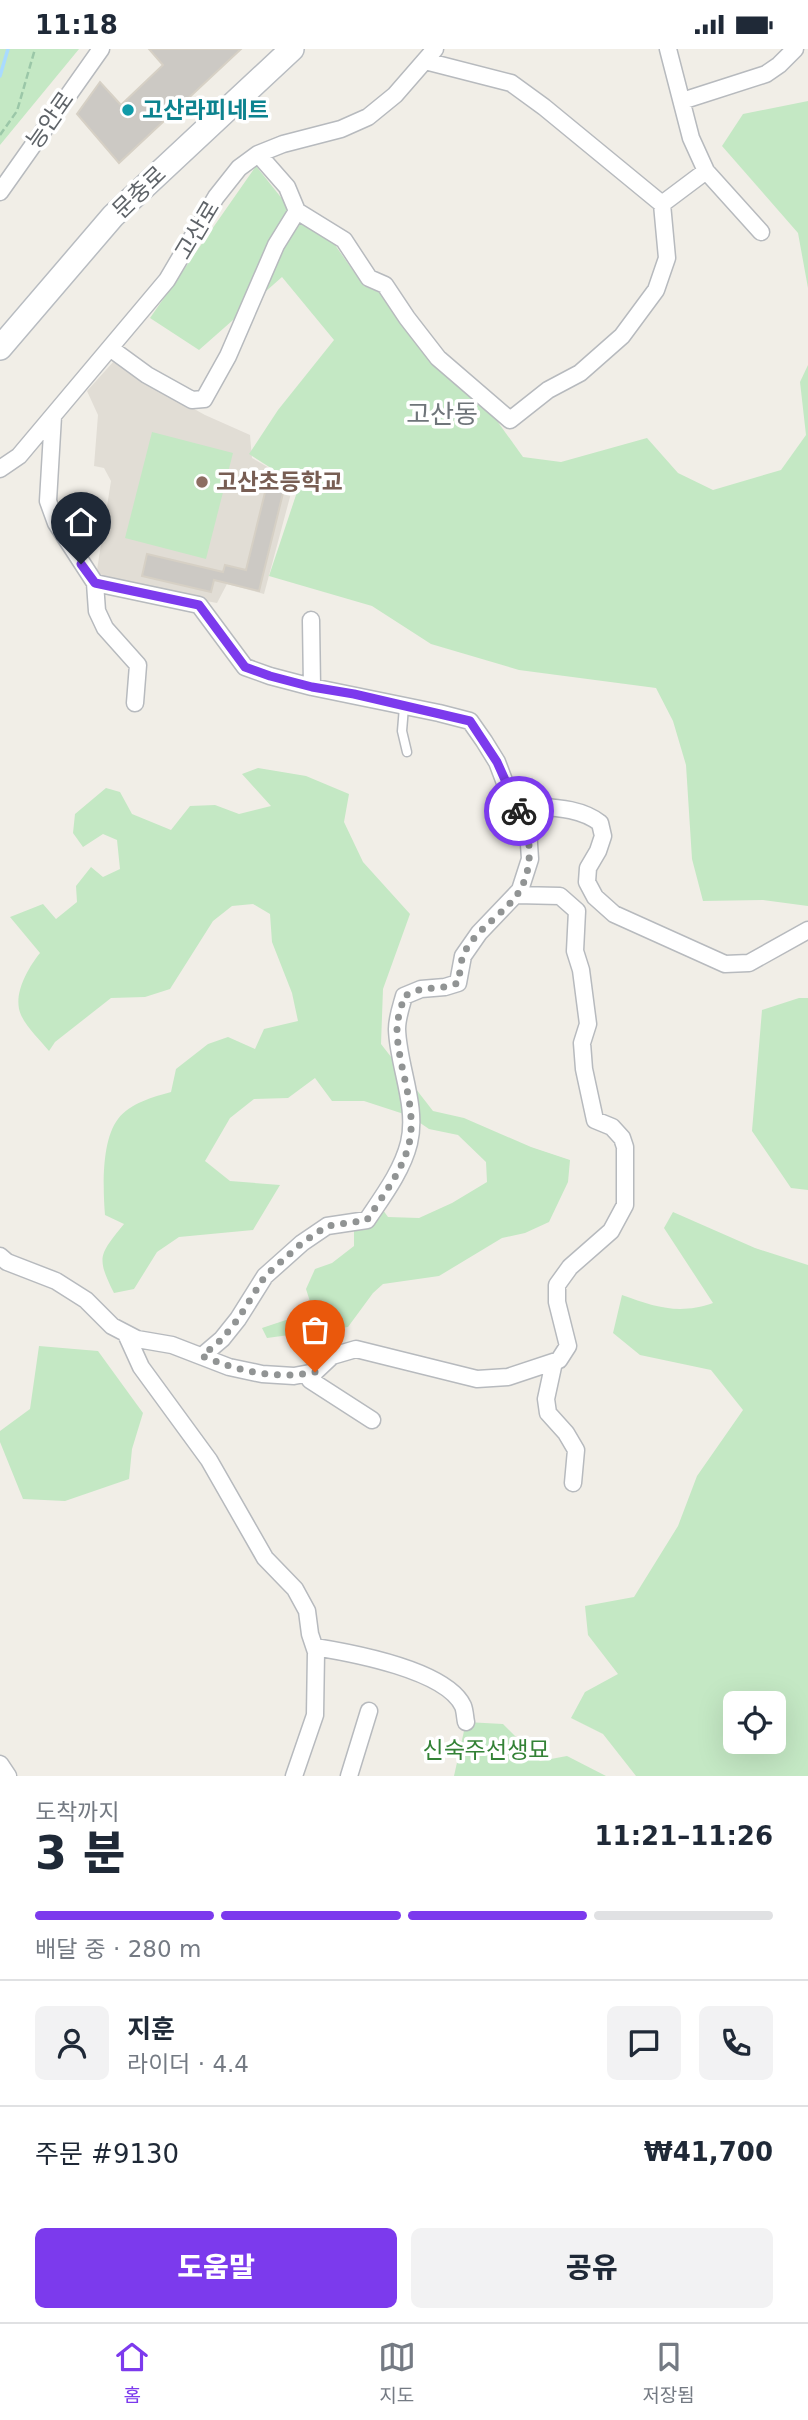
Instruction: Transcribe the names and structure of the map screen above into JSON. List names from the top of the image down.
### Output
{
  "streets": {
    "street": ["능안로", "문충로", "고산로"]
  },
  "districts": ["고산동"],
  "parks": ["신숙주선생묘"],
  "places": ["고산라피네트", "고산초등학교"],
  "page": {
    "status": "11:18",
    "heading": ["3 분", "도착까지", "11:21–11:26"],
    "panel": [
      "지훈",
      "라이더 · 4.4",
      "주문 #9130",
      "₩41,700"
    ],
    "bar": "배달 중 · 280 m",
    "buttons": ["도움말", "공유"],
    "tabs": ["홈", "지도", "저장됨"]
  }
}
